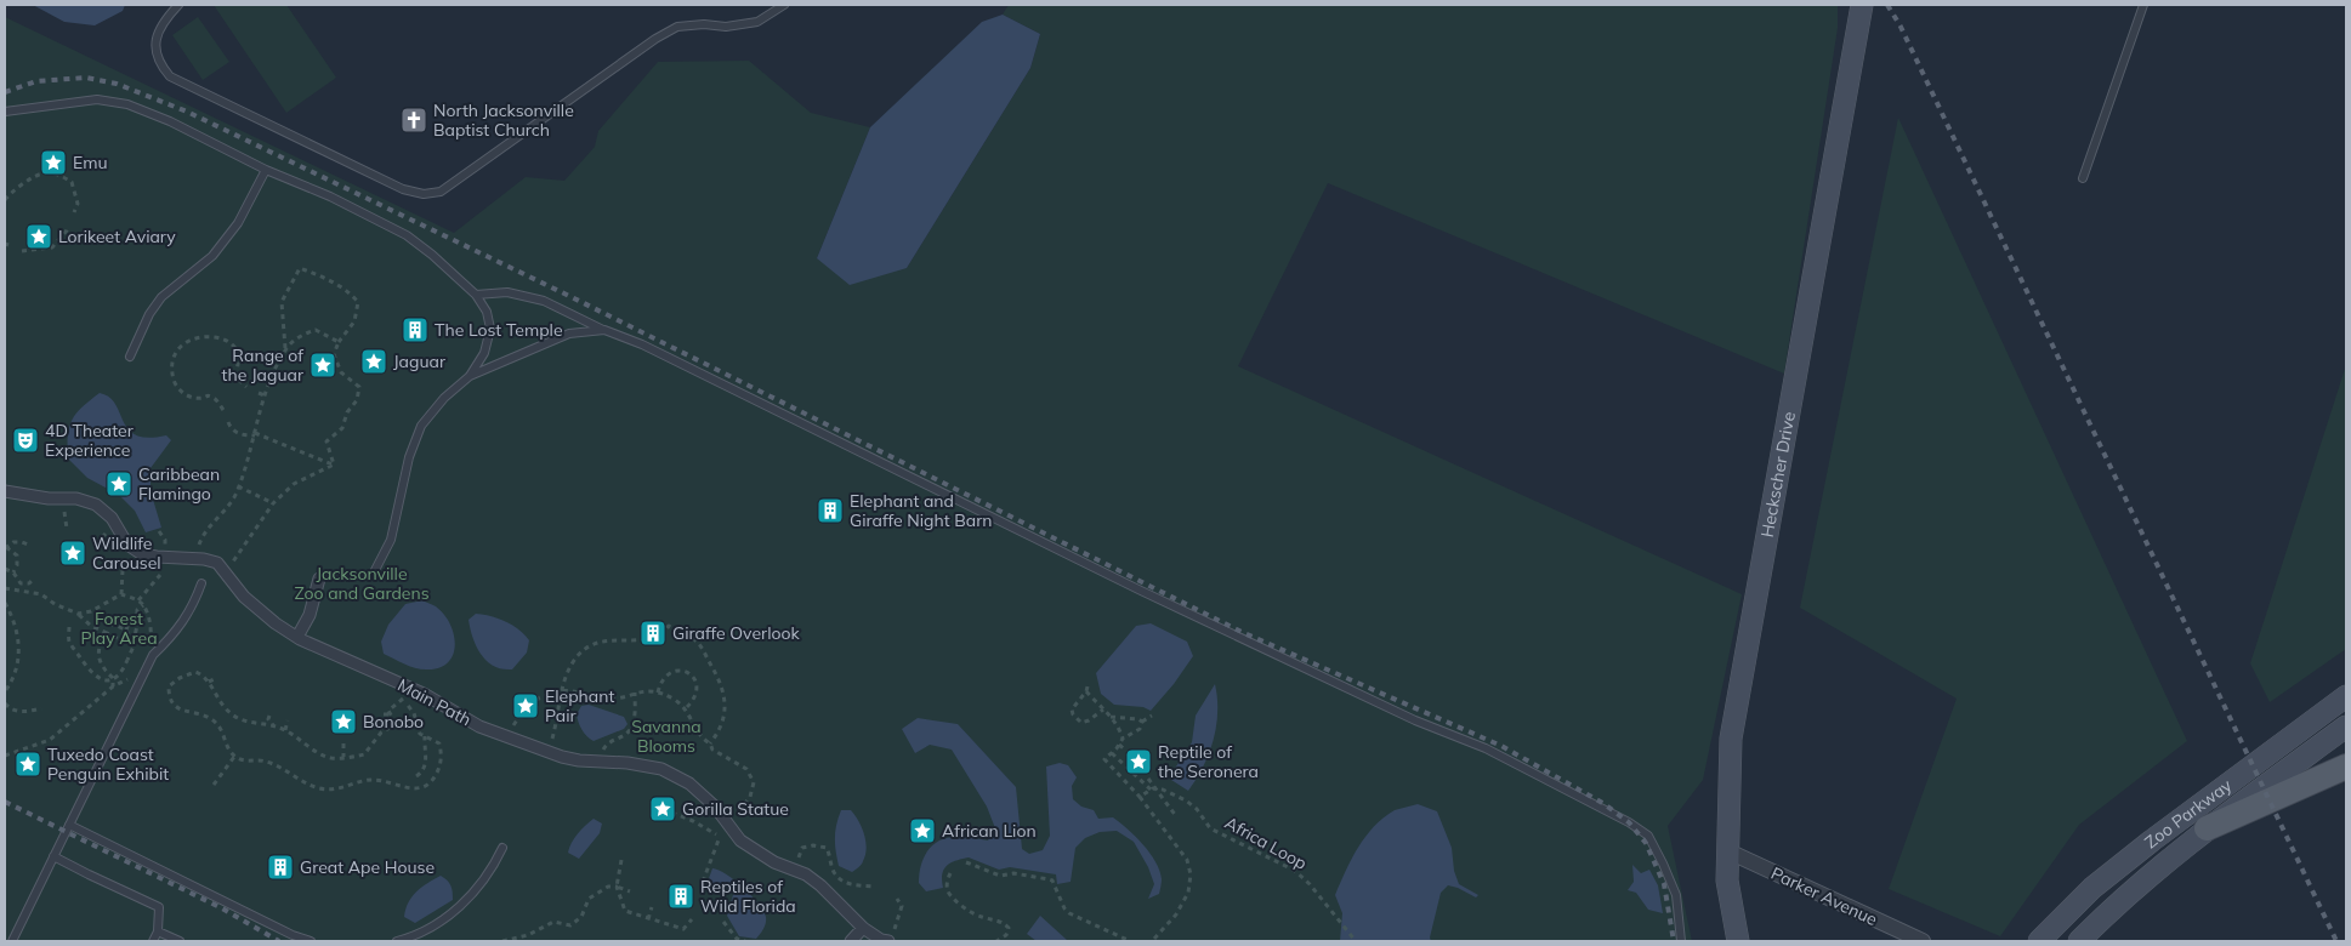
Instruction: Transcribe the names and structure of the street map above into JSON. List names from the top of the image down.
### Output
{
  "streets": {
    "main road": ["Heckscher Drive", "Zoo Parkway"],
    "street": ["Main Path", "Parker Avenue"],
    "path": ["Africa Loop"]
  },
  "crossings": [
    ["Heckscher Drive", "Parker Avenue"]
  ],
  "parks": ["Jacksonville Zoo and Gardens", "Forest Play Area", "Savanna Blooms"],
  "places": {
    "church": ["North Jacksonville Baptist Church"],
    "place": [
      "Emu",
      "Lorikeet Aviary",
      "Jaguar",
      "Range of the Jaguar",
      "Caribbean Flamingo",
      "Wildlife Carousel",
      "Elephant Pair",
      "Bonobo",
      "Reptile of the Seronera",
      "Tuxedo Coast Penguin Exhibit",
      "Gorilla Statue",
      "African Lion"
    ],
    "building": [
      "The Lost Temple",
      "Elephant and Giraffe Night Barn",
      "Giraffe Overlook",
      "Great Ape House",
      "Reptiles of Wild Florida"
    ],
    "theatre": ["4D Theater Experience"]
  }
}
